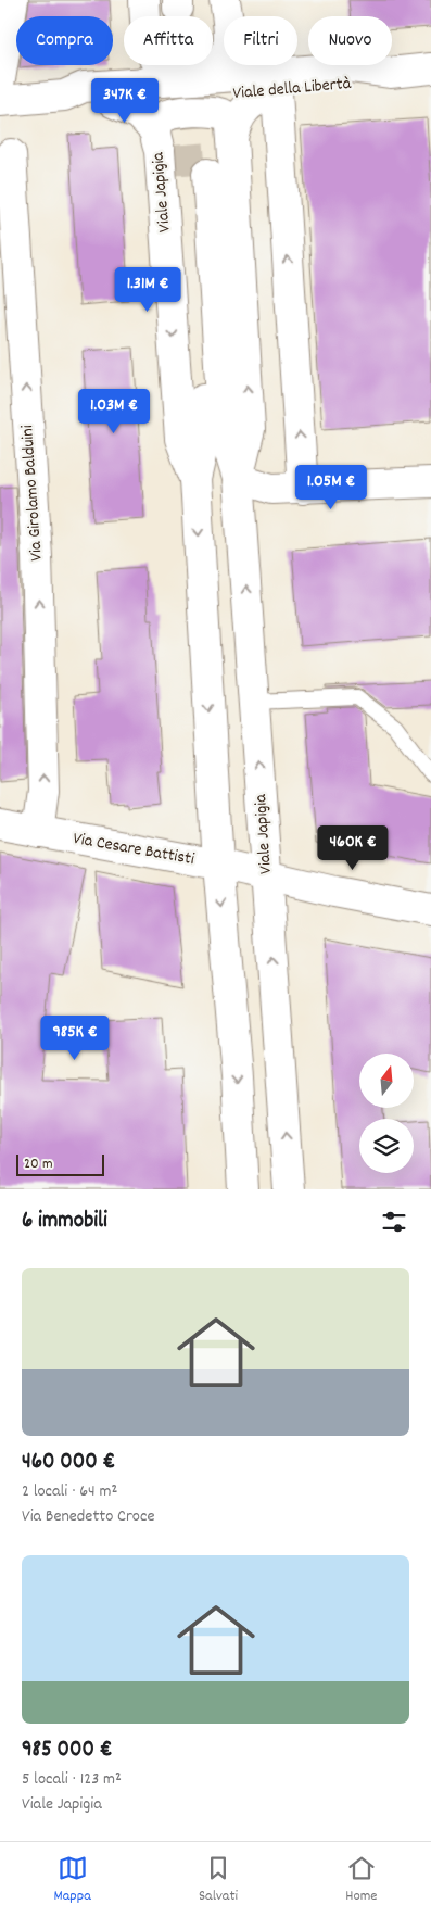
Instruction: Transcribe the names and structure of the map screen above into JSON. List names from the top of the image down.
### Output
{
  "streets": {
    "main road": [
      "Viale della Libertà",
      "Viale Japigia",
      "Via Girolamo Balduini",
      "Via Cesare Battisti"
    ]
  },
  "crossings": [
    ["Viale Japigia", "Via Cesare Battisti"],
    ["Via Girolamo Balduini", "Via Cesare Battisti"]
  ],
  "one_way": ["Via Girolamo Balduini"],
  "scale_bar": "20 m",
  "north": "top",
  "page": {
    "chip": [
      "Compra",
      "Affitta",
      "Filtri",
      "Nuovo"
    ],
    "price": [
      "347K €",
      "1.31M €",
      "1.03M €",
      "1.05M €",
      "460K €",
      "985K €"
    ],
    "scale": "20 m",
    "heading": "6 immobili",
    "list": [
      {
        "name": "460 000 €",
        "note": "2 locali · 64 m² · Via Benedetto Croce"
      },
      {
        "name": "985 000 €",
        "note": "5 locali · 123 m² · Viale Japigia"
      }
    ],
    "tabs": ["Mappa", "Salvati", "Home"]
  }
}
